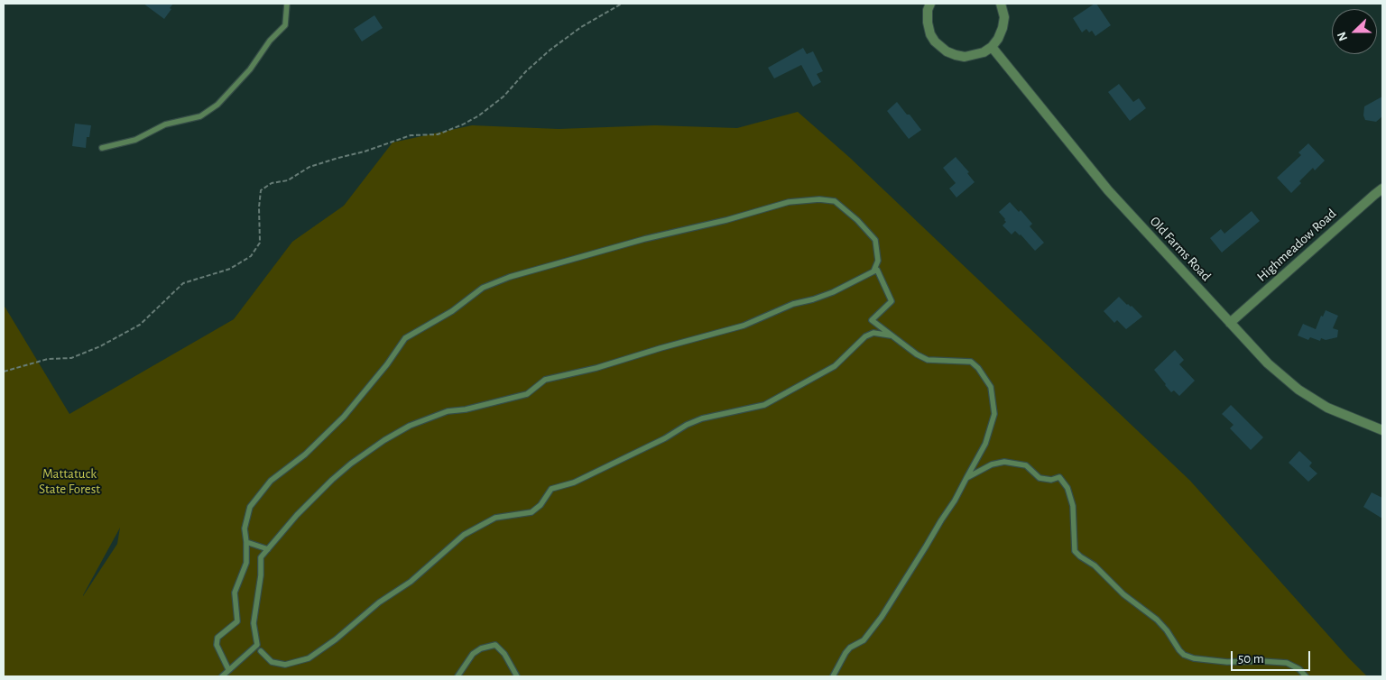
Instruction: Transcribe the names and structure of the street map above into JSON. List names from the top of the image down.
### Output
{
  "streets": {
    "street": ["Highmeadow Road", "Old Farms Road"]
  },
  "crossings": [
    ["Highmeadow Road", "Old Farms Road"]
  ],
  "parks": ["Mattatuck State Forest"],
  "scale_bar": "50 m",
  "north": "left"
}
